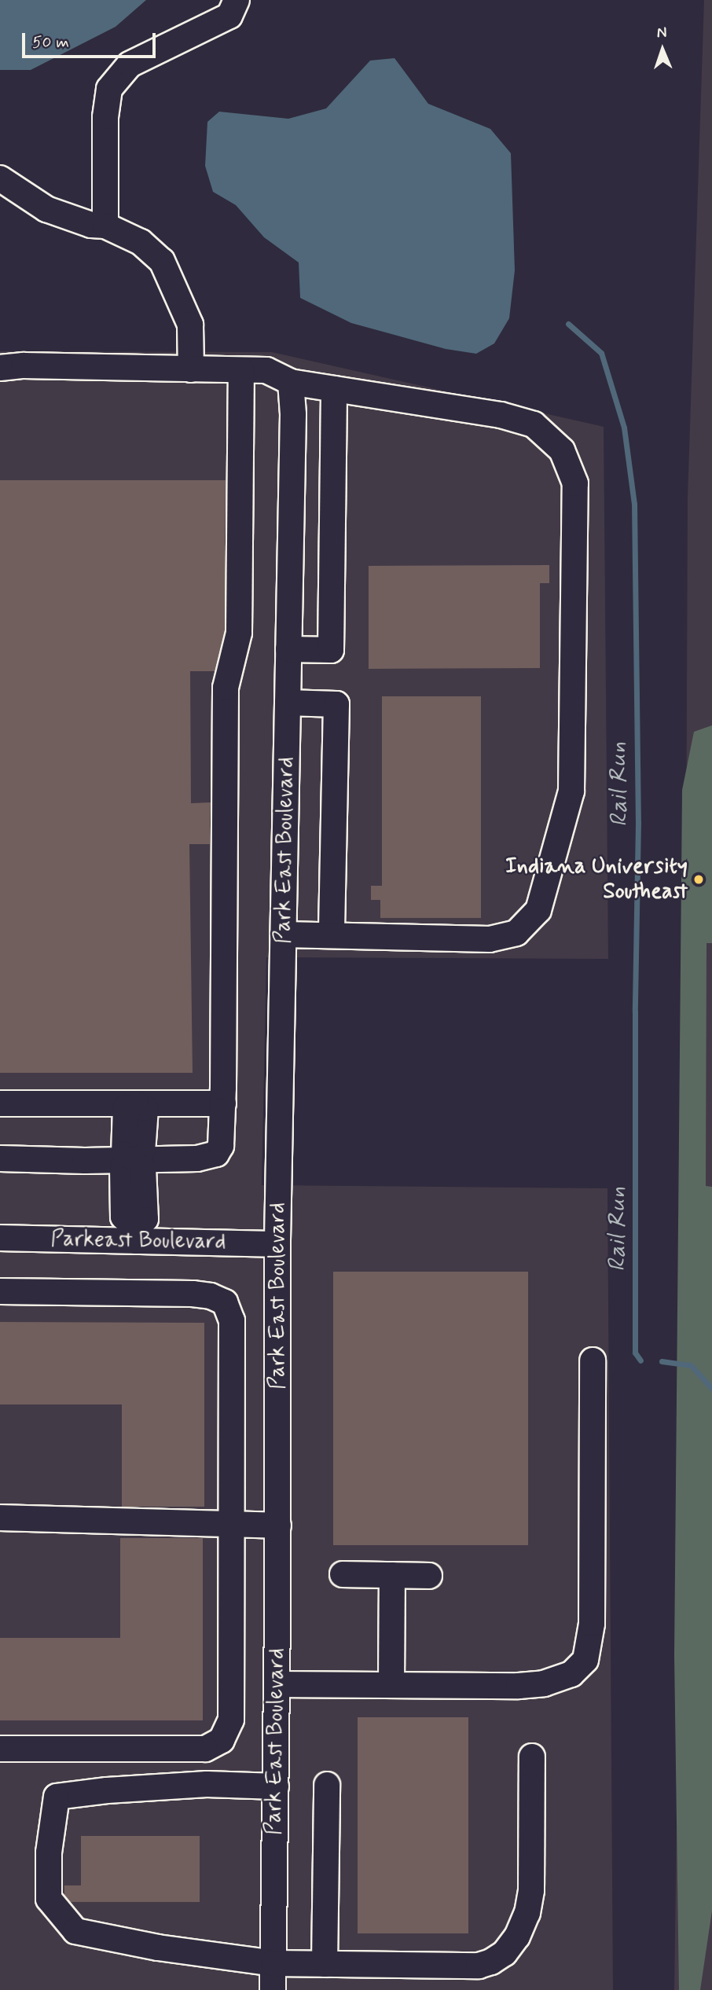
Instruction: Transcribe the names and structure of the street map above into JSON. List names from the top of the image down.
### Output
{
  "streets": {
    "street": ["Park East Boulevard", "Parkeast Boulevard"]
  },
  "crossings": [
    ["Park East Boulevard", "Parkeast Boulevard"]
  ],
  "water": ["Rail Run"],
  "places": ["Indiana University Southeast"],
  "scale_bar": "50 m",
  "north": "top"
}
